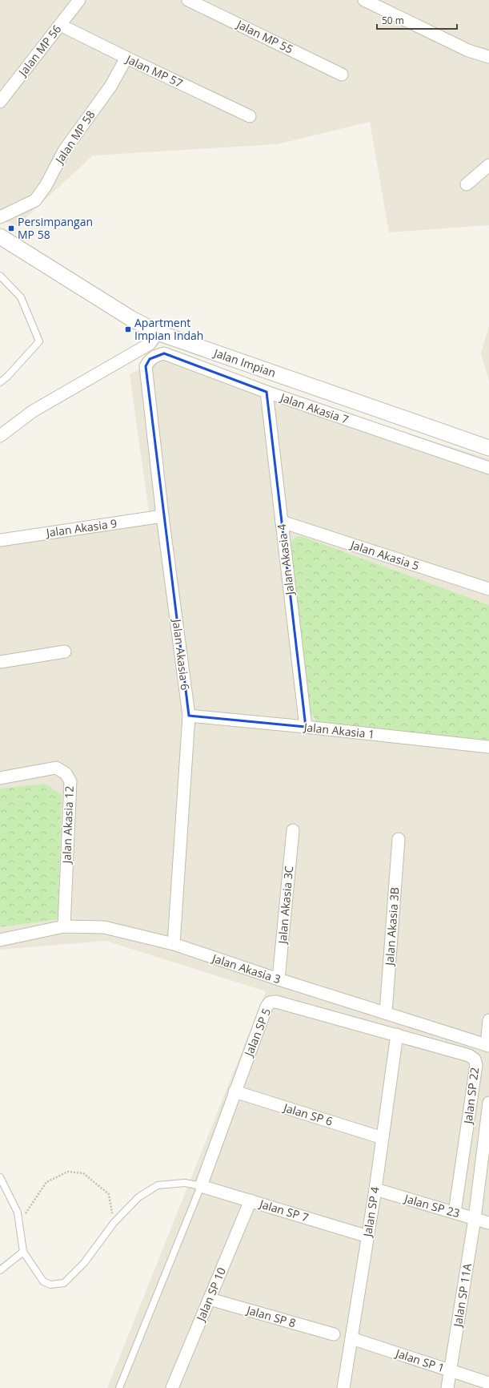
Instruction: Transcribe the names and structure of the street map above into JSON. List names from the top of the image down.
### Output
{
  "streets": {
    "street": [
      "Jalan MP 55",
      "Jalan MP 56",
      "Jalan MP 57",
      "Jalan MP 58",
      "Jalan Impian",
      "Jalan Akasia 7",
      "Jalan Akasia 9",
      "Jalan Akasia 5",
      "Jalan Akasia 4",
      "Jalan Akasia 6",
      "Jalan Akasia 1",
      "Jalan Akasia 12",
      "Jalan Akasia 3C",
      "Jalan Akasia 3B",
      "Jalan Akasia 3",
      "Jalan SP 5",
      "Jalan SP 22",
      "Jalan SP 6",
      "Jalan SP 23",
      "Jalan SP 7",
      "Jalan SP 4",
      "Jalan SP 10",
      "Jalan SP 11A",
      "Jalan SP 8",
      "Jalan SP 1"
    ]
  },
  "crossings": [
    ["Jalan MP 56", "Jalan MP 57"],
    ["Jalan MP 57", "Jalan MP 58"],
    ["Jalan Akasia 7", "Jalan Akasia 4"],
    ["Jalan Akasia 7", "Jalan Akasia 6"],
    ["Jalan Akasia 9", "Jalan Akasia 6"],
    ["Jalan Akasia 5", "Jalan Akasia 4"],
    ["Jalan Akasia 4", "Jalan Akasia 1"],
    ["Jalan Akasia 6", "Jalan Akasia 1"],
    ["Jalan Akasia 6", "Jalan Akasia 3"],
    ["Jalan Akasia 12", "Jalan Akasia 3"],
    ["Jalan Akasia 3C", "Jalan Akasia 3"],
    ["Jalan Akasia 3B", "Jalan Akasia 3"],
    ["Jalan SP 5", "Jalan SP 22"],
    ["Jalan SP 5", "Jalan SP 6"],
    ["Jalan SP 5", "Jalan SP 7"],
    ["Jalan SP 5", "Jalan SP 4"],
    ["Jalan SP 22", "Jalan SP 23"],
    ["Jalan SP 22", "Jalan SP 4"],
    ["Jalan SP 6", "Jalan SP 4"],
    ["Jalan SP 23", "Jalan SP 4"],
    ["Jalan SP 23", "Jalan SP 11A"],
    ["Jalan SP 7", "Jalan SP 4"],
    ["Jalan SP 7", "Jalan SP 10"],
    ["Jalan SP 4", "Jalan SP 1"],
    ["Jalan SP 10", "Jalan SP 8"],
    ["Jalan SP 11A", "Jalan SP 1"]
  ],
  "places": {
    "transit": ["Persimpangan MP 58", "Apartment Impian Indah"]
  },
  "scale_bar": "50 m"
}
